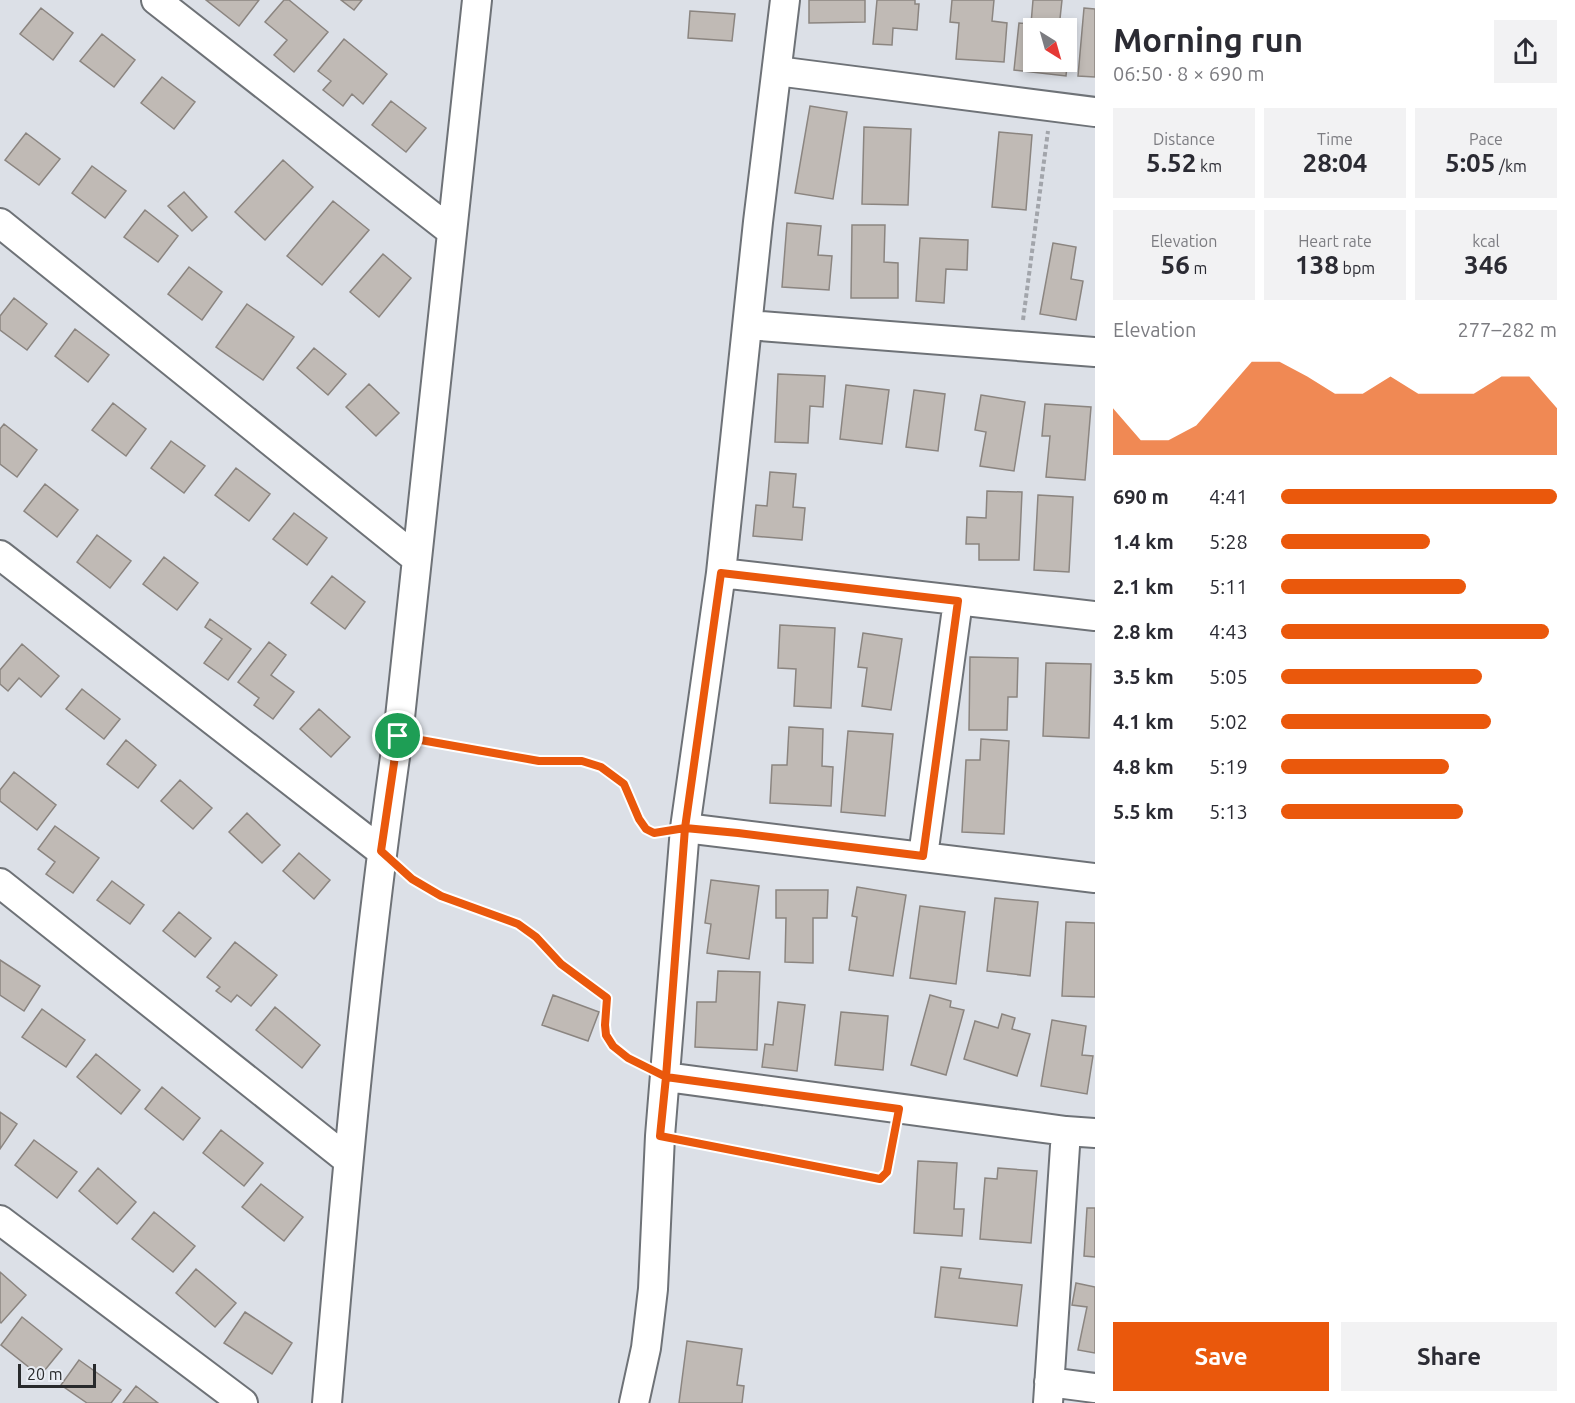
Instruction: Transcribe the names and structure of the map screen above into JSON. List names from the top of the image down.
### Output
{
  "scale_bar": "20 m",
  "north": "bottom right",
  "page": {
    "heading": ["Morning run", "06:50 · 8 × 690 m"],
    "stats": [
      ["Distance", "5.52 km"],
      ["Time", "28:04"],
      ["Pace", "5:05 /km"],
      ["Elevation", "56 m"],
      ["Heart rate", "138 bpm"],
      ["kcal", "346"]
    ],
    "chart": ["Elevation", "277–282 m"],
    "list": [
      {
        "name": "690 m",
        "note": "4:41"
      },
      {
        "name": "1.4 km",
        "note": "5:28"
      },
      {
        "name": "2.1 km",
        "note": "5:11"
      },
      {
        "name": "2.8 km",
        "note": "4:43"
      },
      {
        "name": "3.5 km",
        "note": "5:05"
      },
      {
        "name": "4.1 km",
        "note": "5:02"
      },
      {
        "name": "4.8 km",
        "note": "5:19"
      },
      {
        "name": "5.5 km",
        "note": "5:13"
      }
    ],
    "buttons": ["Save", "Share"],
    "scale": "20 m"
  }
}
